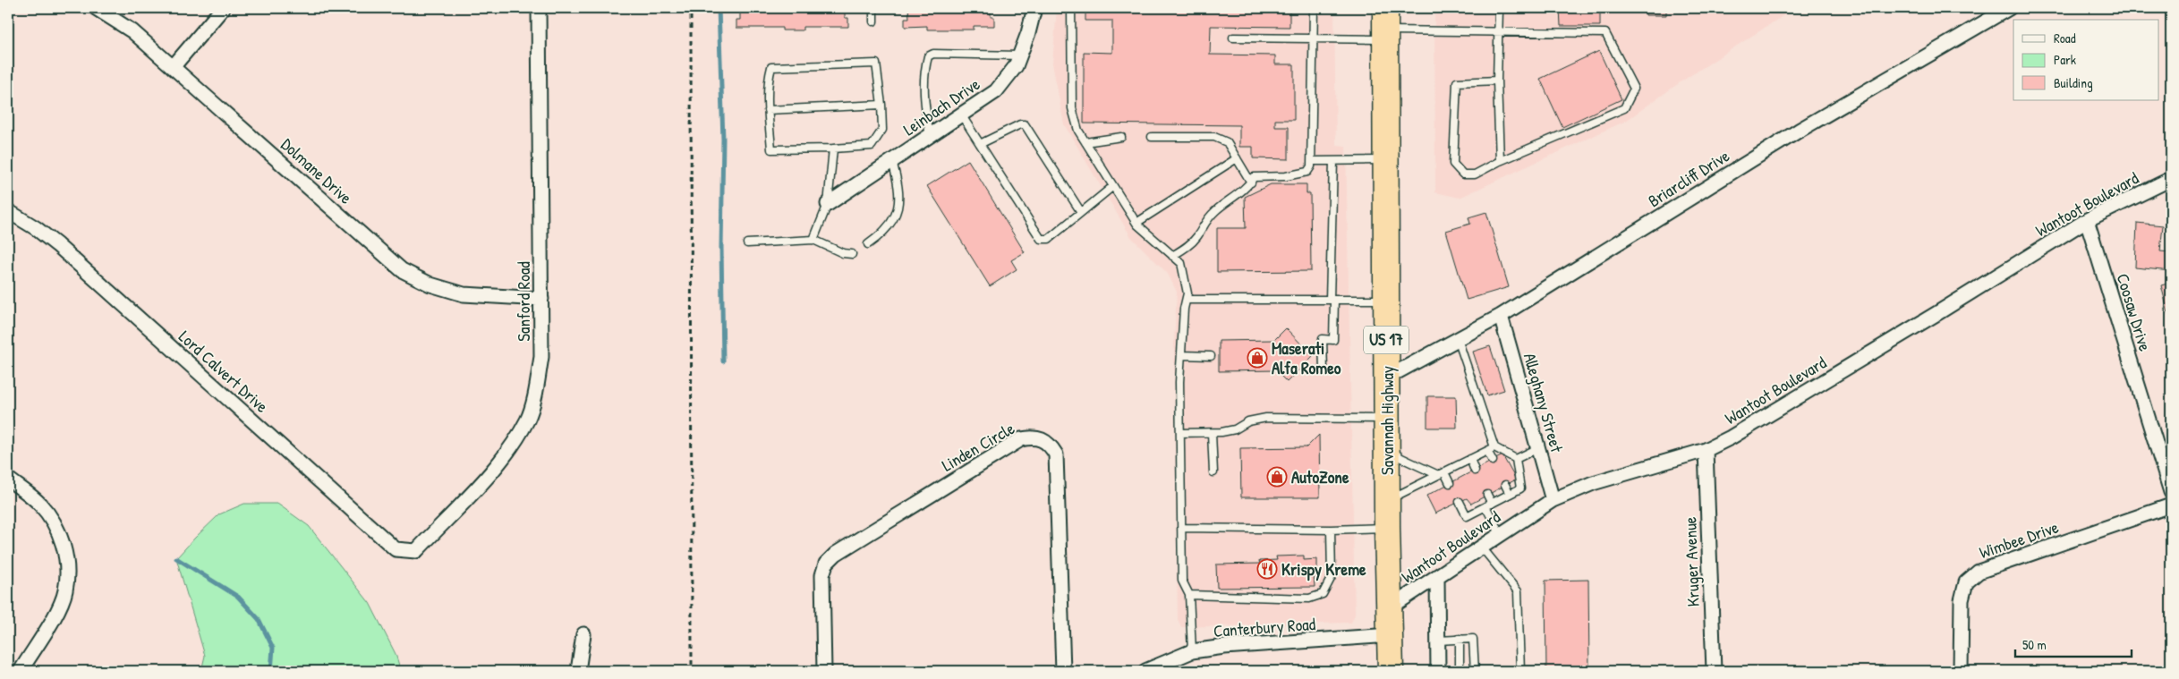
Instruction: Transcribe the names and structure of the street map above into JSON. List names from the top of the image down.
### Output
{
  "streets": {
    "highway": ["US 17", "Savannah Highway"],
    "street": [
      "Leinbach Drive",
      "Dolmane Drive",
      "Briarcliff Drive",
      "Wantoot Boulevard",
      "Sanford Road",
      "Coosaw Drive",
      "Lord Calvert Drive",
      "Alleghany Street",
      "Linden Circle",
      "Wimbee Drive",
      "Kruger Avenue",
      "Canterbury Road"
    ]
  },
  "crossings": [
    ["Dolmane Drive", "Sanford Road"],
    ["Briarcliff Drive", "Alleghany Street"],
    ["Briarcliff Drive", "Savannah Highway"],
    ["Wantoot Boulevard", "Coosaw Drive"],
    ["Wantoot Boulevard", "Alleghany Street"],
    ["Wantoot Boulevard", "Savannah Highway"],
    ["Wantoot Boulevard", "Kruger Avenue"],
    ["Sanford Road", "Lord Calvert Drive"],
    ["Savannah Highway", "Canterbury Road"]
  ],
  "places": {
    "shop": ["Maserati Alfa Romeo", "AutoZone"],
    "restaurant": ["Krispy Kreme"]
  },
  "legend": ["Road", "Park", "Building"],
  "scale_bar": "50 m"
}
